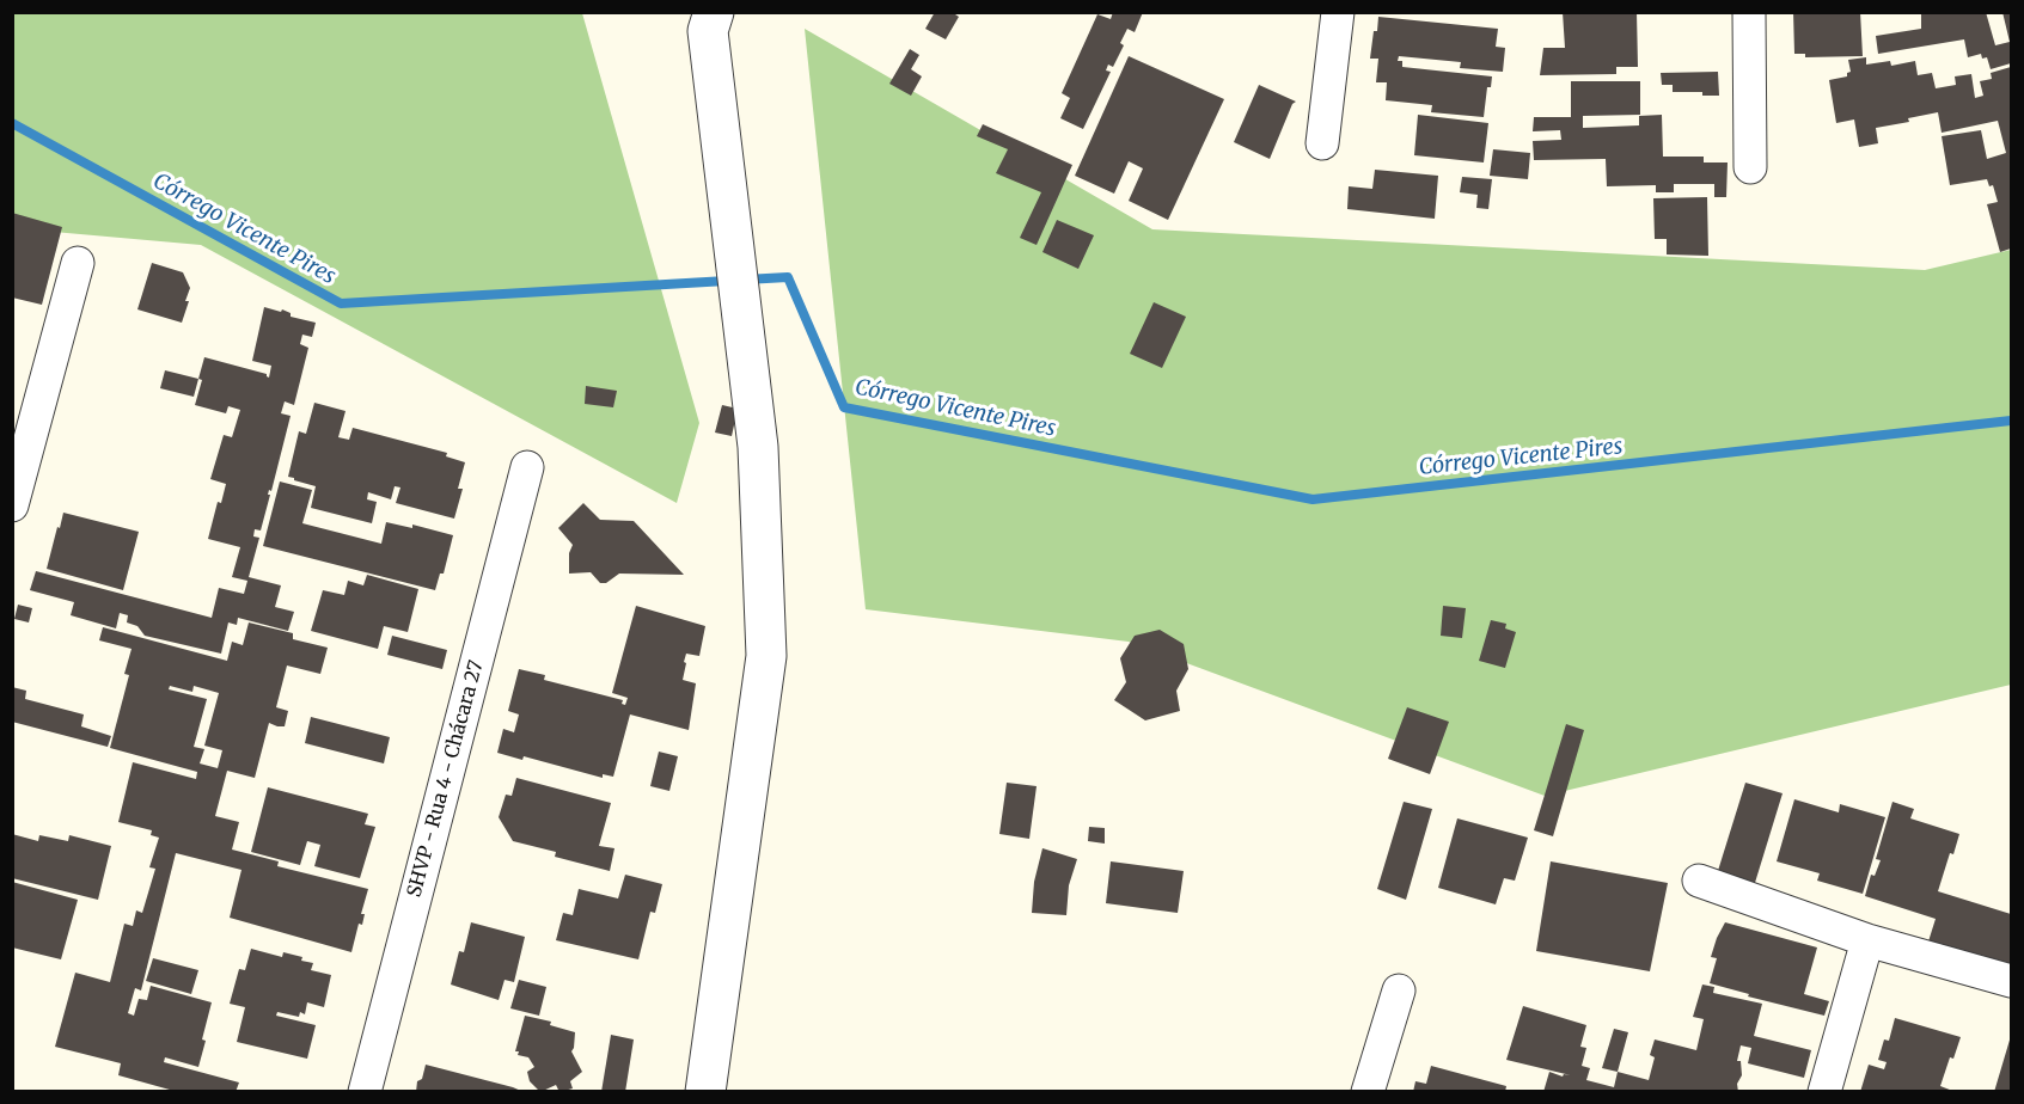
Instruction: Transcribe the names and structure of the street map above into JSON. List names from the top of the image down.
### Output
{
  "streets": {
    "street": ["SHVP - Rua 4 - Chácara 27"]
  },
  "water": ["Córrego Vicente Pires"]
}
